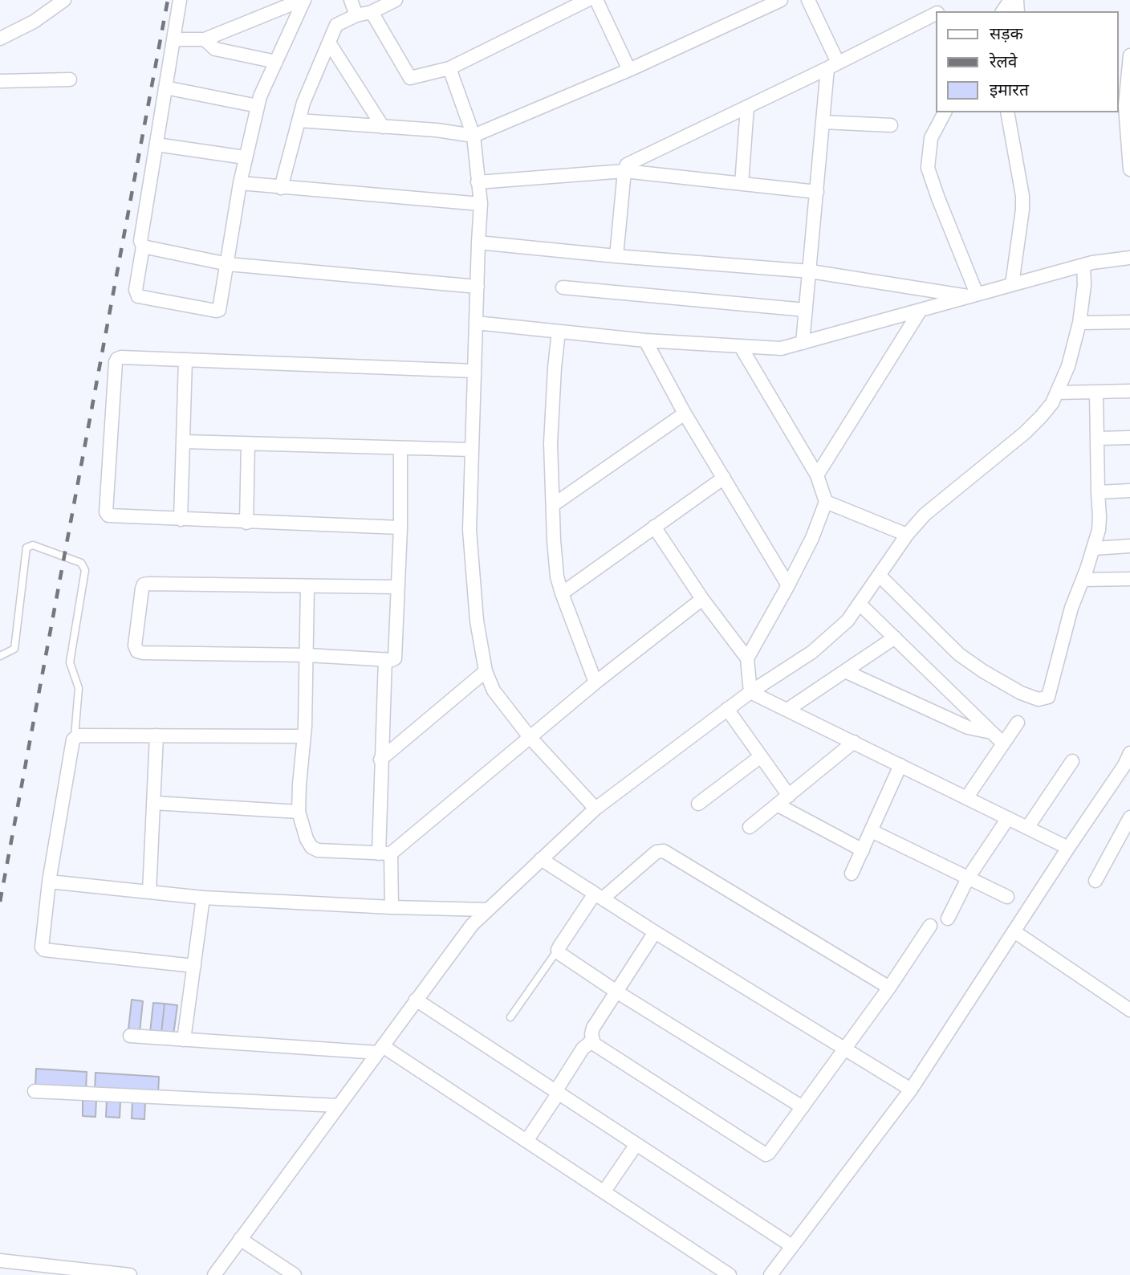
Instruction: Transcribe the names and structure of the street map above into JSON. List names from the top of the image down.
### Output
{
  "legend": ["सड़क", "रेलवे", "इमारत"]
}
